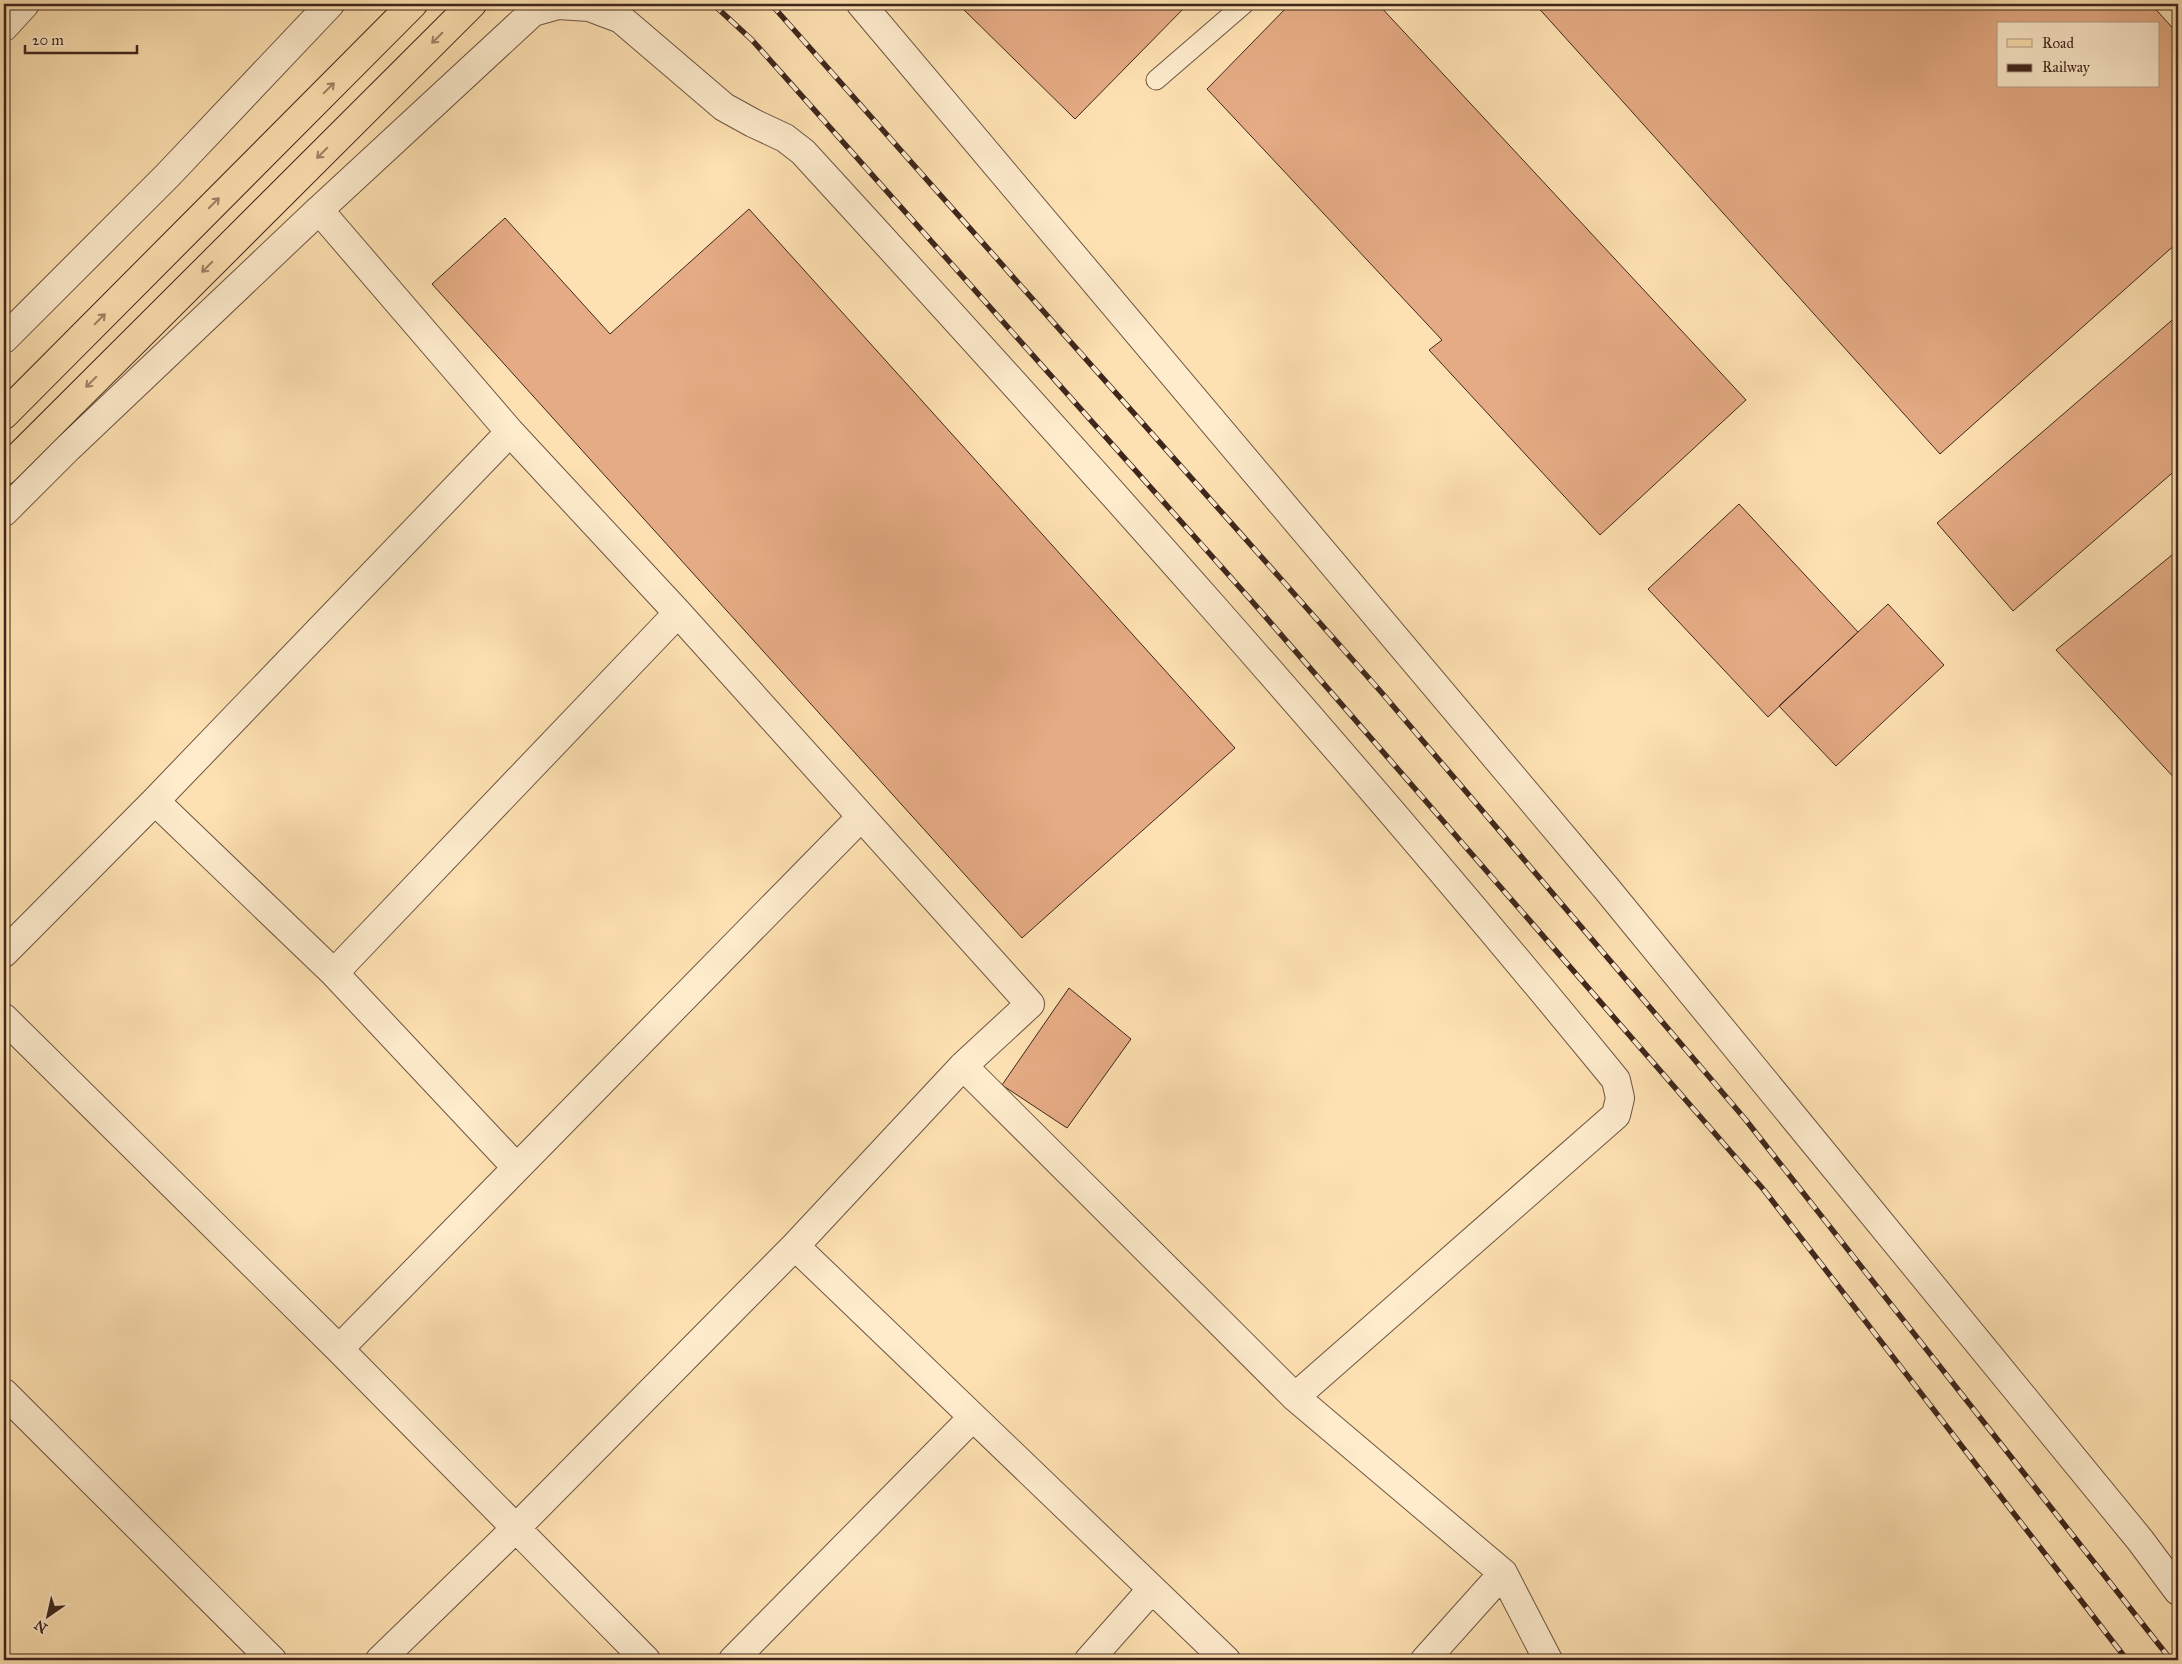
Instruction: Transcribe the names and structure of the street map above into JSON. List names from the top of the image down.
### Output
{
  "legend": ["Road", "Railway"],
  "scale_bar": "20 m",
  "north": "bottom left"
}
